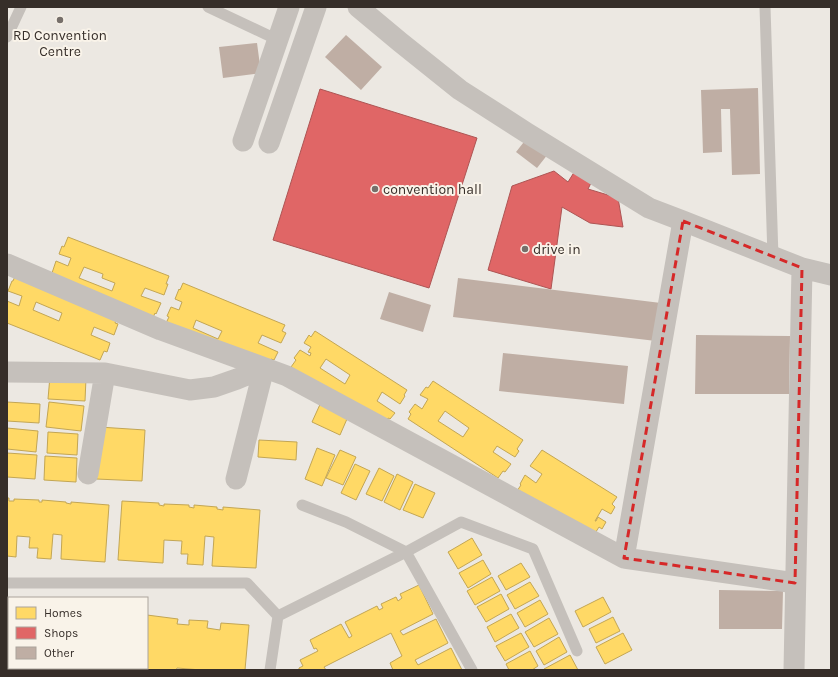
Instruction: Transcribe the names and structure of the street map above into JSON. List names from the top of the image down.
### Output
{
  "places": ["RD Convention Centre", "convention hall", "drive in"],
  "legend": ["Homes", "Shops", "Other"]
}
